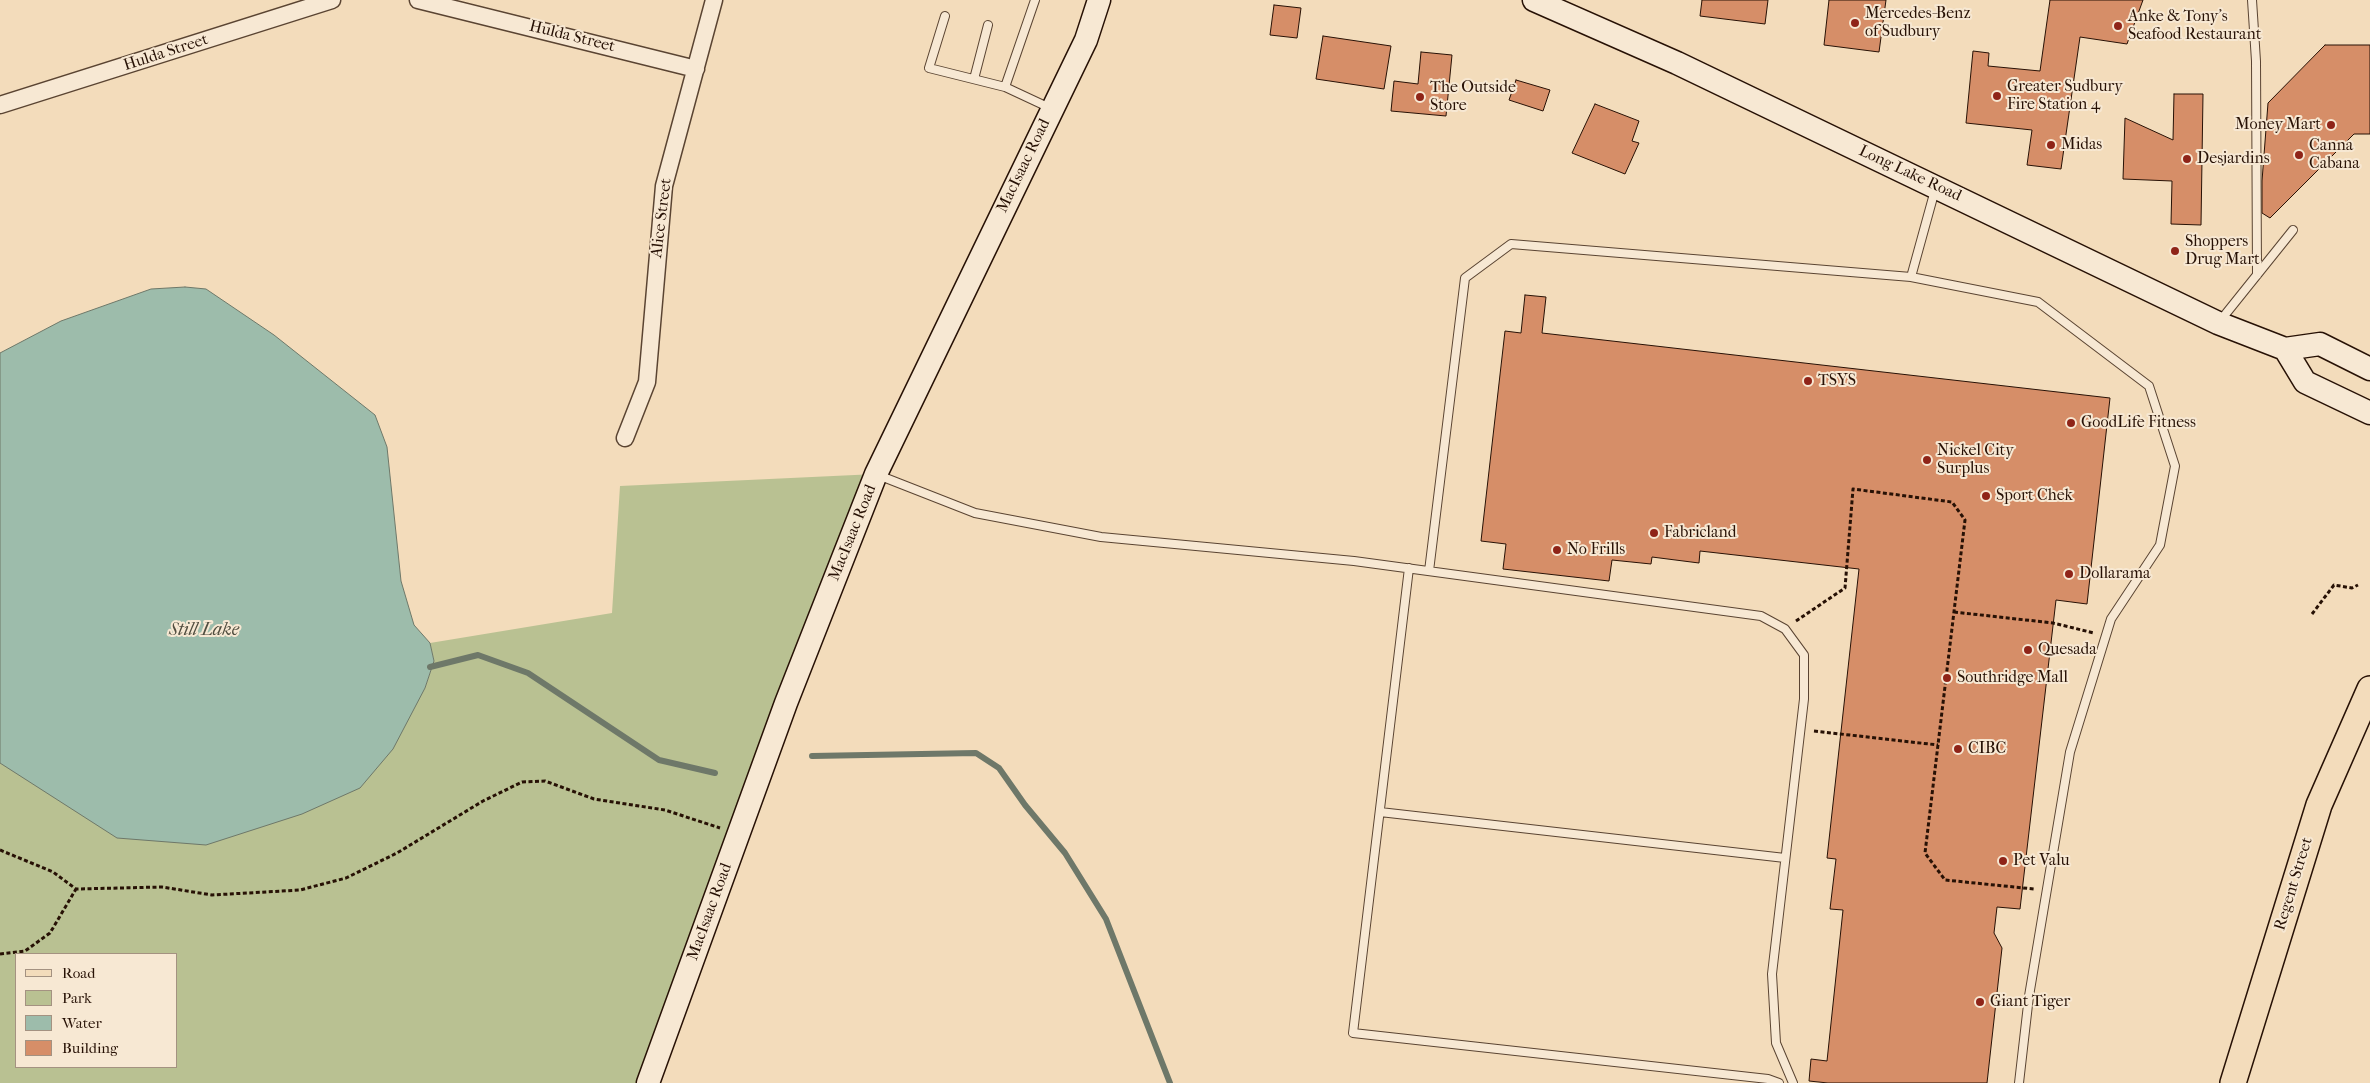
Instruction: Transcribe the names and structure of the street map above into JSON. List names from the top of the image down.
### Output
{
  "streets": {
    "main road": ["Regent Street"],
    "street": [
      "Hulda Street",
      "MacIsaac Road",
      "Long Lake Road",
      "Alice Street"
    ]
  },
  "crossings": [
    ["Hulda Street", "Alice Street"]
  ],
  "water": ["Still Lake"],
  "places": [
    "Mercedes-Benz of Sudbury",
    "Anke & Tony's Seafood Restaurant",
    "Greater Sudbury Fire Station 4",
    "The Outside Store",
    "Money Mart",
    "Midas",
    "Canna Cabana",
    "Desjardins",
    "Shoppers Drug Mart",
    "TSYS",
    "GoodLife Fitness",
    "Nickel City Surplus",
    "Sport Chek",
    "Fabricland",
    "No Frills",
    "Dollarama",
    "Quesada",
    "Southridge Mall",
    "CIBC",
    "Pet Valu",
    "Giant Tiger"
  ],
  "legend": [
    "Road",
    "Park",
    "Water",
    "Building"
  ]
}
